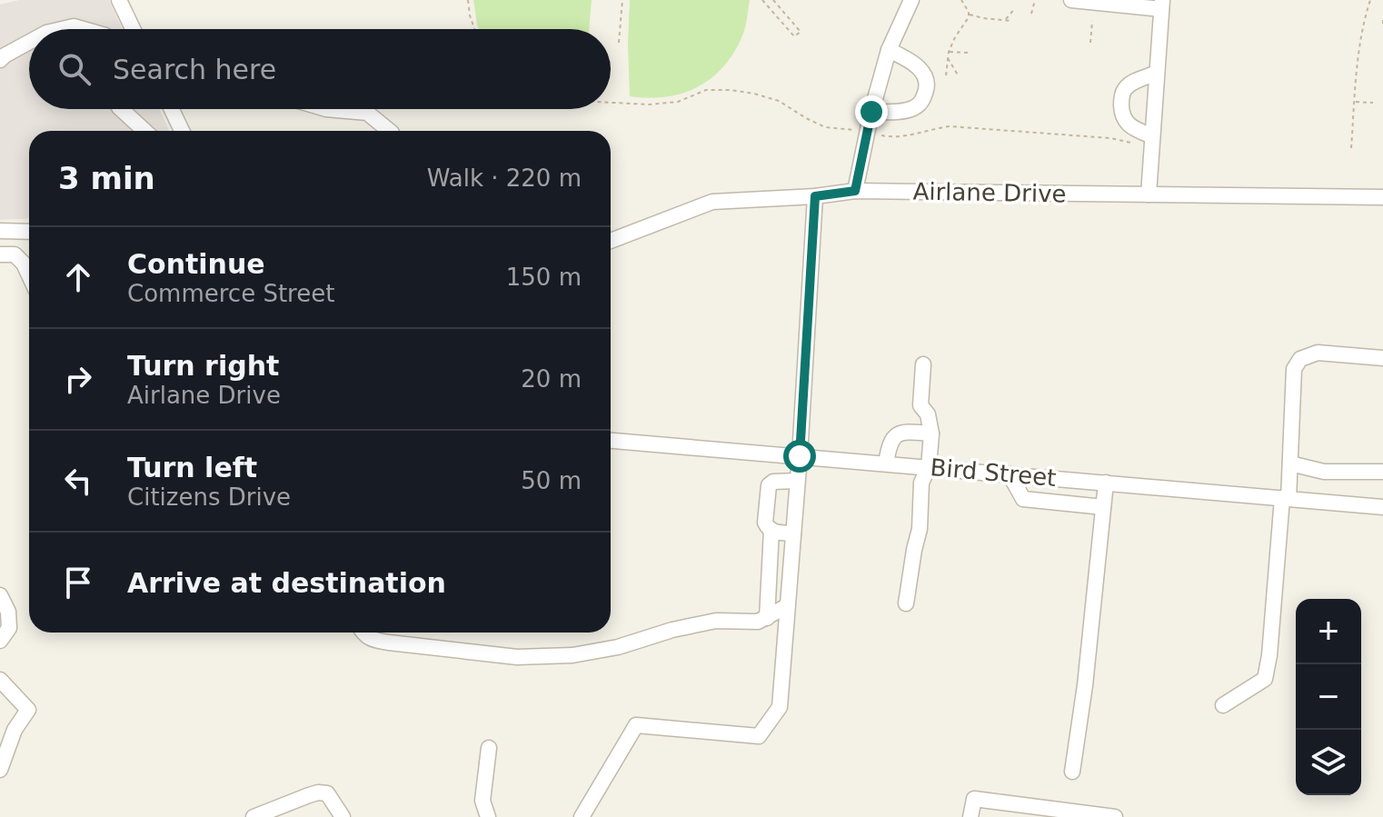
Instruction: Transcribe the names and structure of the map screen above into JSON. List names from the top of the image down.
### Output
{
  "streets": {
    "street": ["Airlane Drive", "Bird Street"]
  },
  "page": {
    "search": "Search here",
    "heading": ["3 min", "Walk · 220 m"],
    "list": [
      ["Continue", "Commerce Street", "150 m"],
      ["Turn right", "Airlane Drive", "20 m"],
      ["Turn left", "Citizens Drive", "50 m"],
      "Arrive at destination"
    ],
    "map_buttons": ["+", "−"]
  }
}
